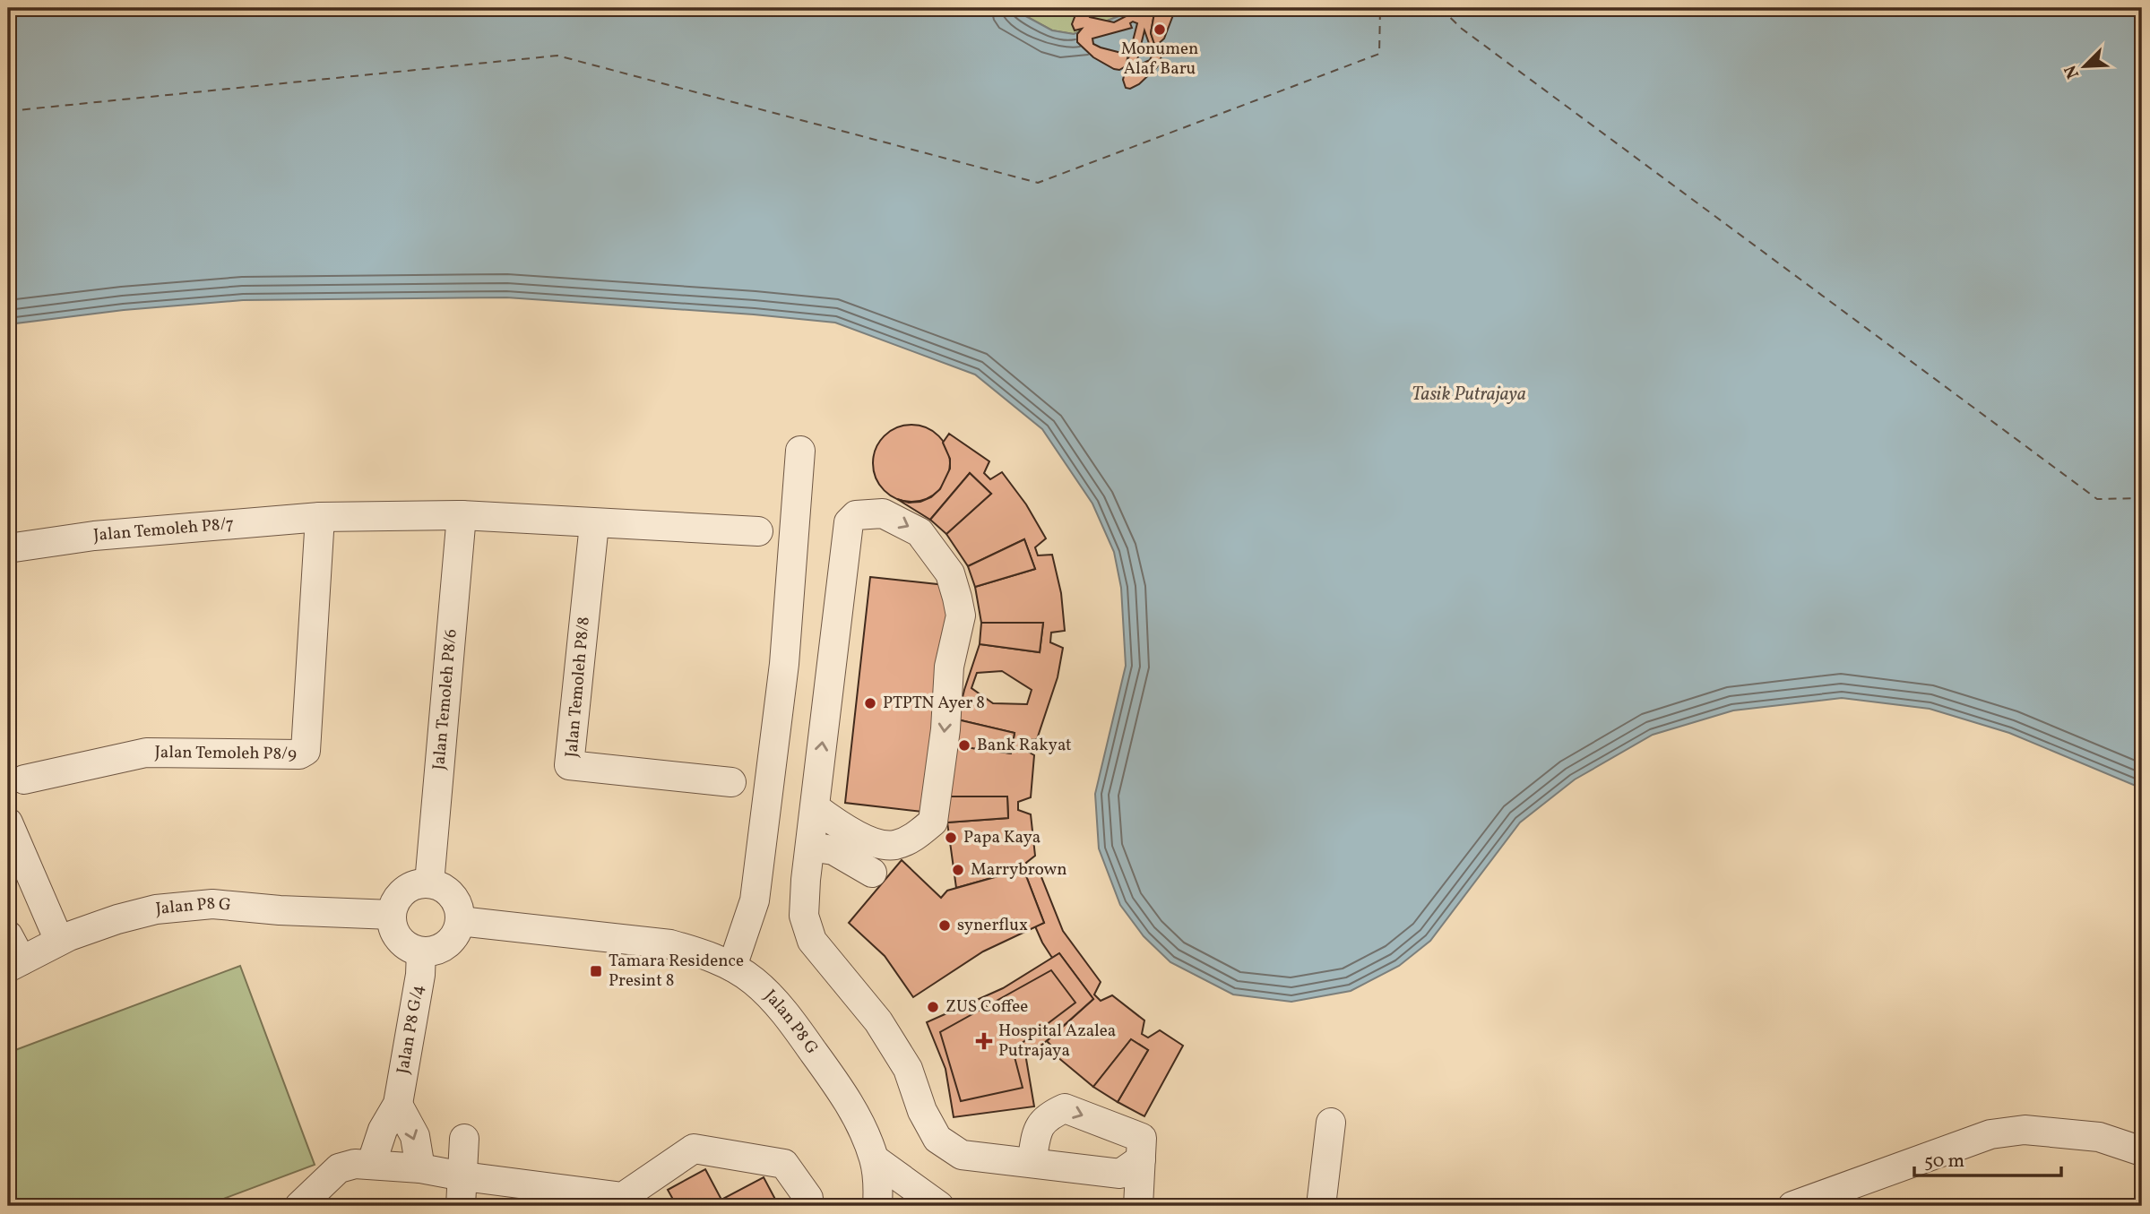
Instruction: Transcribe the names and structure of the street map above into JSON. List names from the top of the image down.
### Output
{
  "streets": {
    "street": [
      "Jalan Temoleh P8/7",
      "Jalan Temoleh P8/8",
      "Jalan Temoleh P8/6",
      "Jalan Temoleh P8/9",
      "Jalan P8 G",
      "Jalan P8 G/4"
    ]
  },
  "crossings": [
    ["Jalan Temoleh P8/7", "Jalan Temoleh P8/8"],
    ["Jalan Temoleh P8/7", "Jalan Temoleh P8/6"],
    ["Jalan Temoleh P8/7", "Jalan Temoleh P8/9"],
    ["Jalan Temoleh P8/6", "Jalan P8 G"],
    ["Jalan Temoleh P8/6", "Jalan P8 G/4"],
    ["Jalan P8 G", "Jalan P8 G/4"]
  ],
  "water": ["Tasik Putrajaya"],
  "places": {
    "other": [
      "Monumen Alaf Baru",
      "PTPTN Ayer 8",
      "Bank Rakyat",
      "Papa Kaya",
      "Marrybrown",
      "synerflux",
      "ZUS Coffee"
    ],
    "transit": ["Tamara Residence Presint 8"],
    "health": ["Hospital Azalea Putrajaya"]
  },
  "scale_bar": "50 m",
  "north": "bottom left"
}
